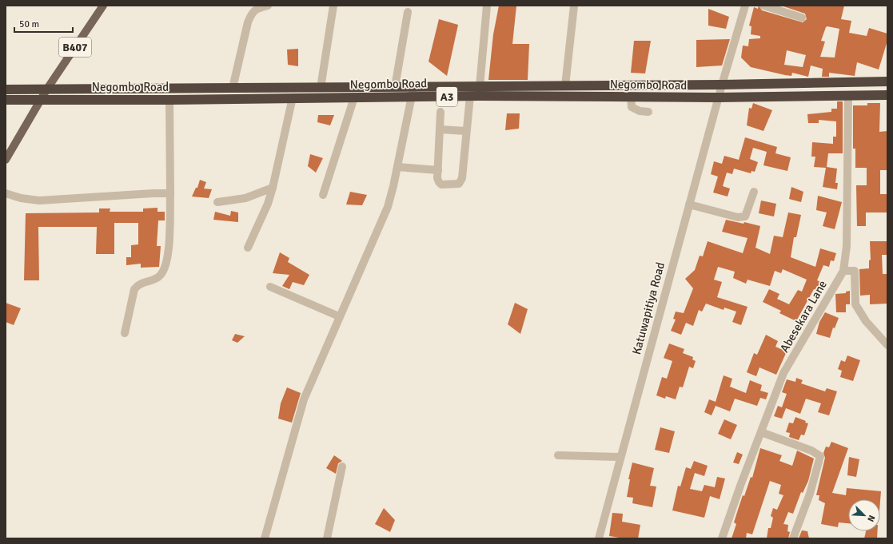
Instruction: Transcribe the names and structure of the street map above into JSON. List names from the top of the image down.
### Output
{
  "streets": {
    "highway": ["Negombo Road", "A3"],
    "main road": ["B407"],
    "street": ["Katuwapitiya Road", "Abesekara Lane"]
  },
  "crossings": [
    ["B407", "Negombo Road"],
    ["Negombo Road", "Katuwapitiya Road"],
    ["Negombo Road", "Abesekara Lane"]
  ],
  "scale_bar": "50 m",
  "north": "bottom right"
}
